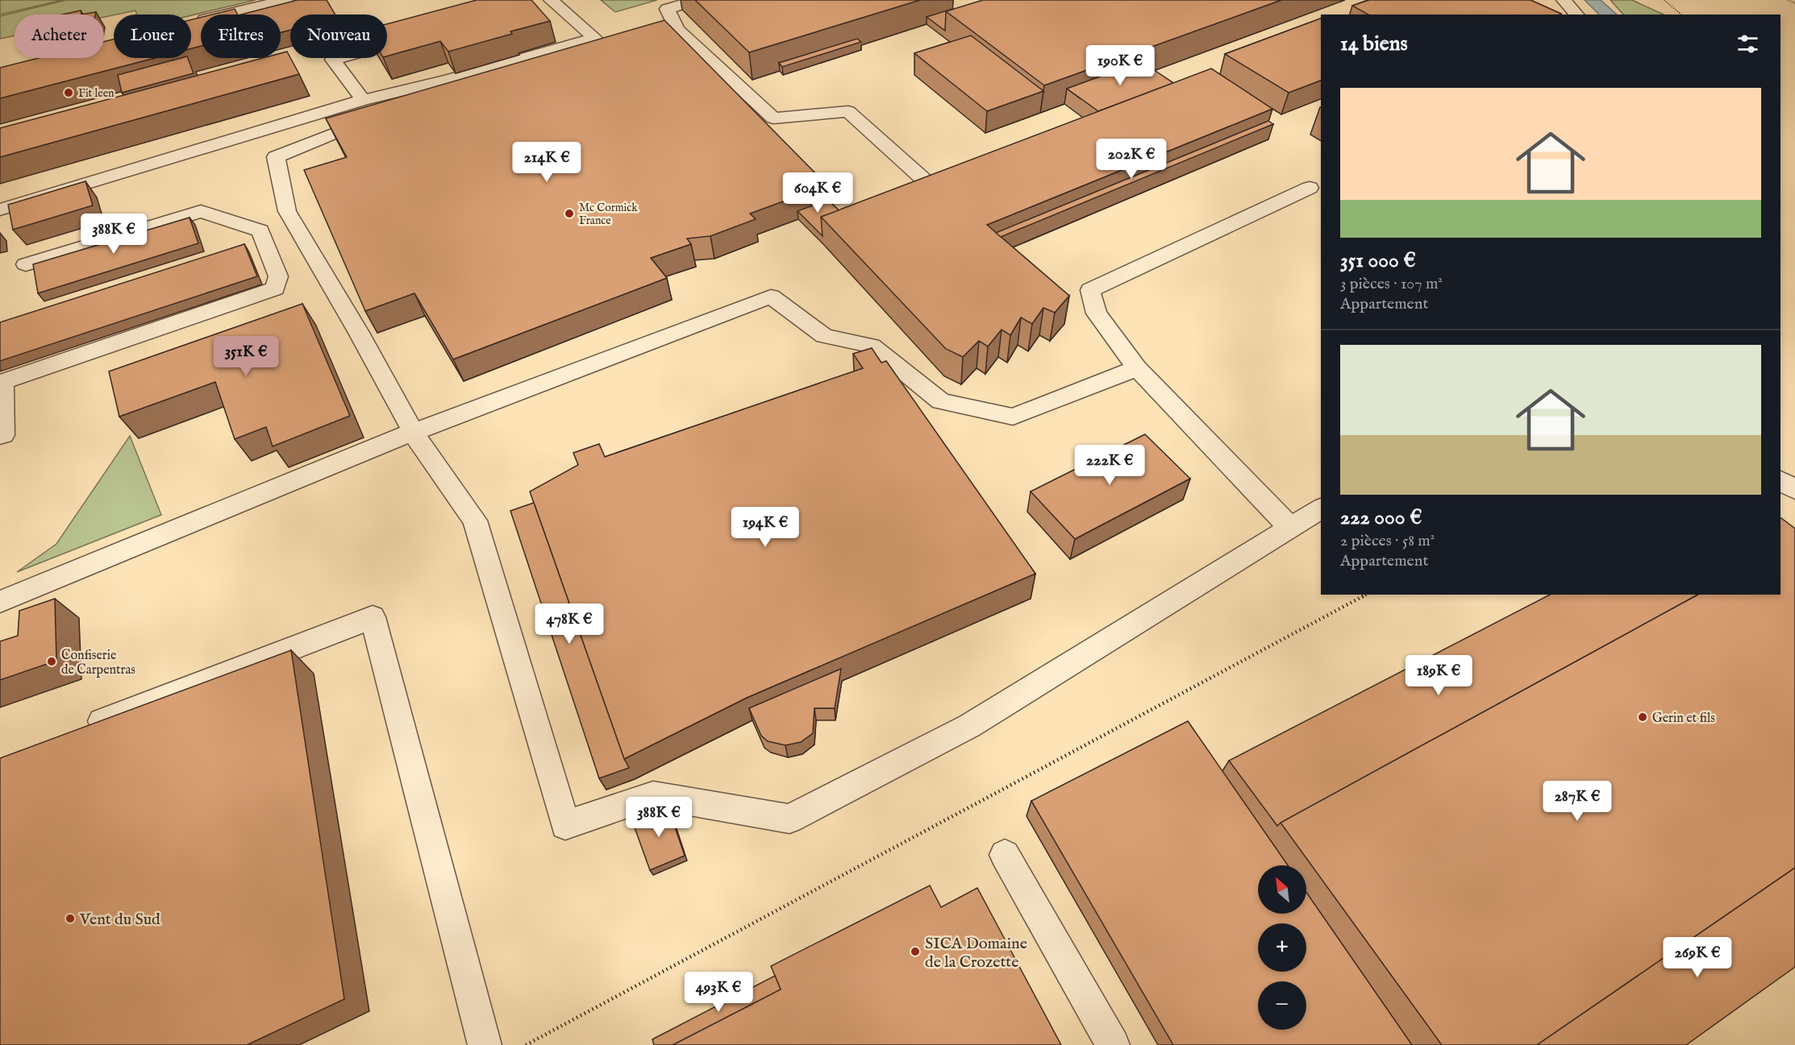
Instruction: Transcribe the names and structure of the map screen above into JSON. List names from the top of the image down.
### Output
{
  "places": [
    "Fit leen",
    "Mc Cormick France",
    "Confiserie de Carpentras",
    "Gerin et fils",
    "Vent du Sud",
    "SICA Domaine de la Crozette"
  ],
  "north": "top left",
  "page": {
    "chip": [
      "Acheter",
      "Louer",
      "Filtres",
      "Nouveau"
    ],
    "heading": "14 biens",
    "price": [
      "190K €",
      "202K €",
      "214K €",
      "604K €",
      "388K €",
      "351K €",
      "222K €",
      "194K €",
      "478K €",
      "189K €",
      "287K €",
      "388K €",
      "269K €",
      "493K €"
    ],
    "list": [
      {
        "name": "351 000 €",
        "note": "3 pièces · 107 m² · Appartement"
      },
      {
        "name": "222 000 €",
        "note": "2 pièces · 58 m² · Appartement"
      }
    ],
    "map_buttons": ["+", "−"]
  }
}
